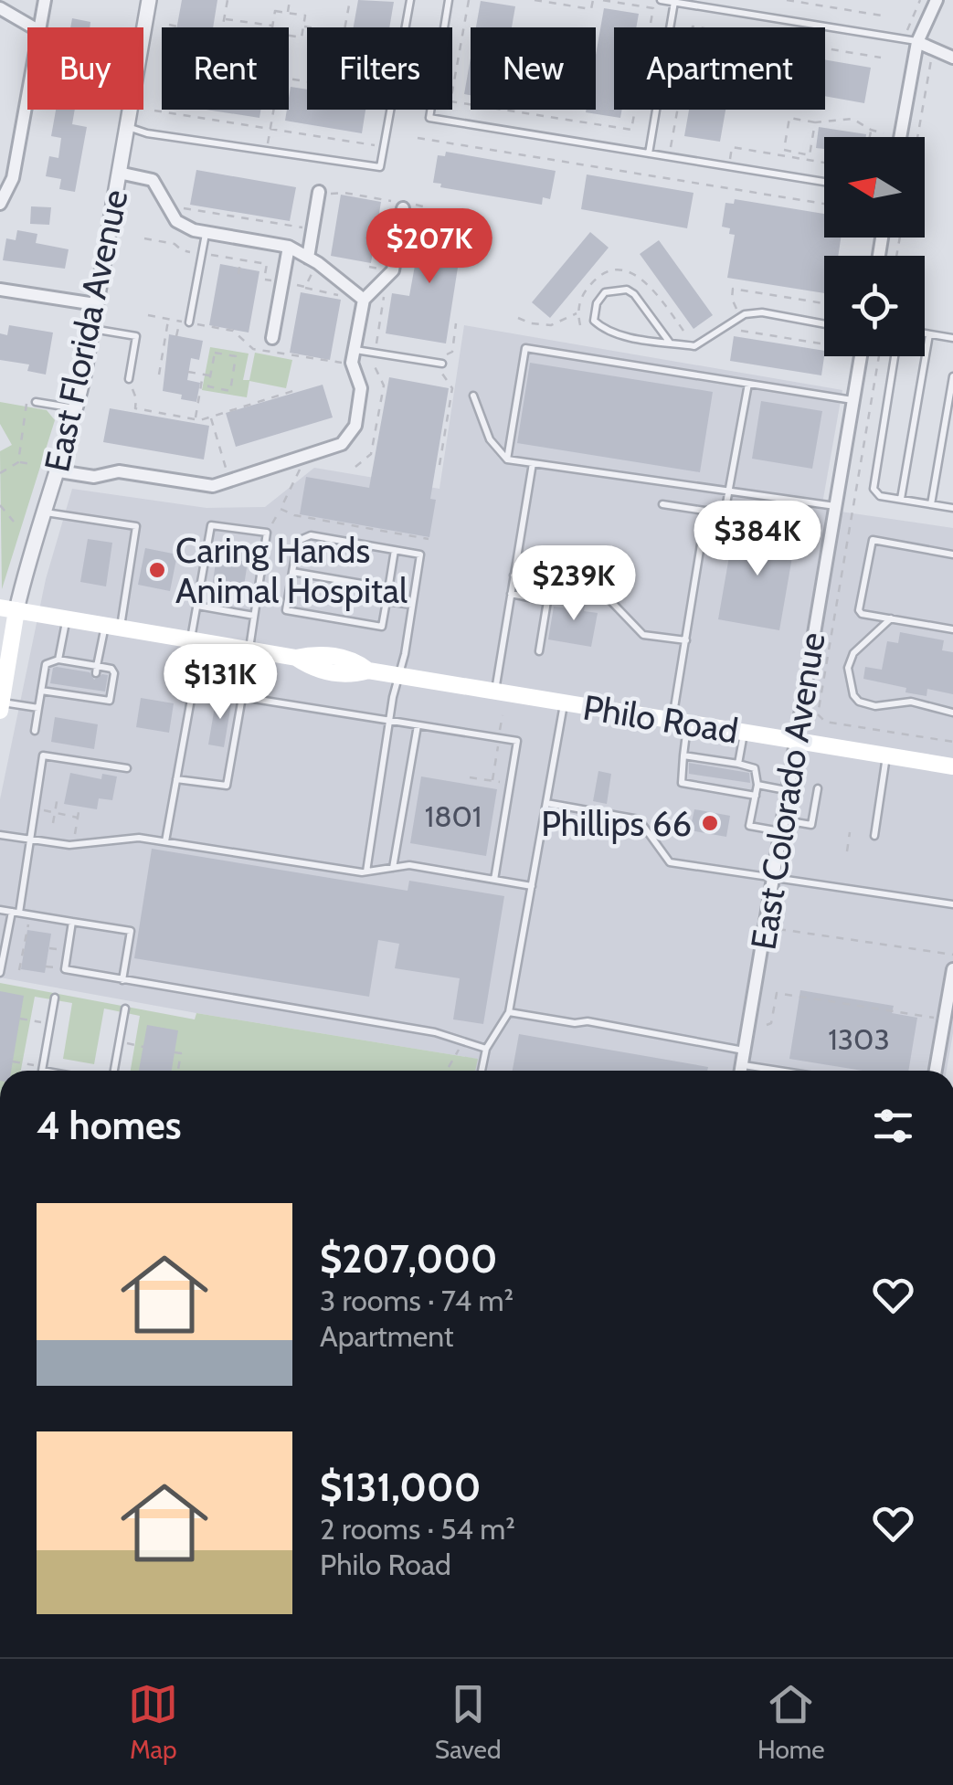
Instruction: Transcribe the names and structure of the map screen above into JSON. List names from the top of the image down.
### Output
{
  "streets": {
    "main road": ["East Florida Avenue", "Philo Road"],
    "street": ["East Colorado Avenue"]
  },
  "crossings": [
    ["East Florida Avenue", "Philo Road"],
    ["Philo Road", "East Colorado Avenue"]
  ],
  "places": ["Caring Hands Animal Hospital", "Phillips 66"],
  "house_numbers": ["1801", "1303"],
  "north": "left",
  "page": {
    "chip": [
      "Buy",
      "Rent",
      "Filters",
      "New",
      "Apartment"
    ],
    "price": [
      "$207K",
      "$384K",
      "$239K",
      "$131K"
    ],
    "heading": "4 homes",
    "list": [
      {
        "name": "$207,000",
        "note": "3 rooms · 74 m² · Apartment"
      },
      {
        "name": "$131,000",
        "note": "2 rooms · 54 m² · Philo Road"
      }
    ],
    "tabs": ["Map", "Saved", "Home"]
  }
}
